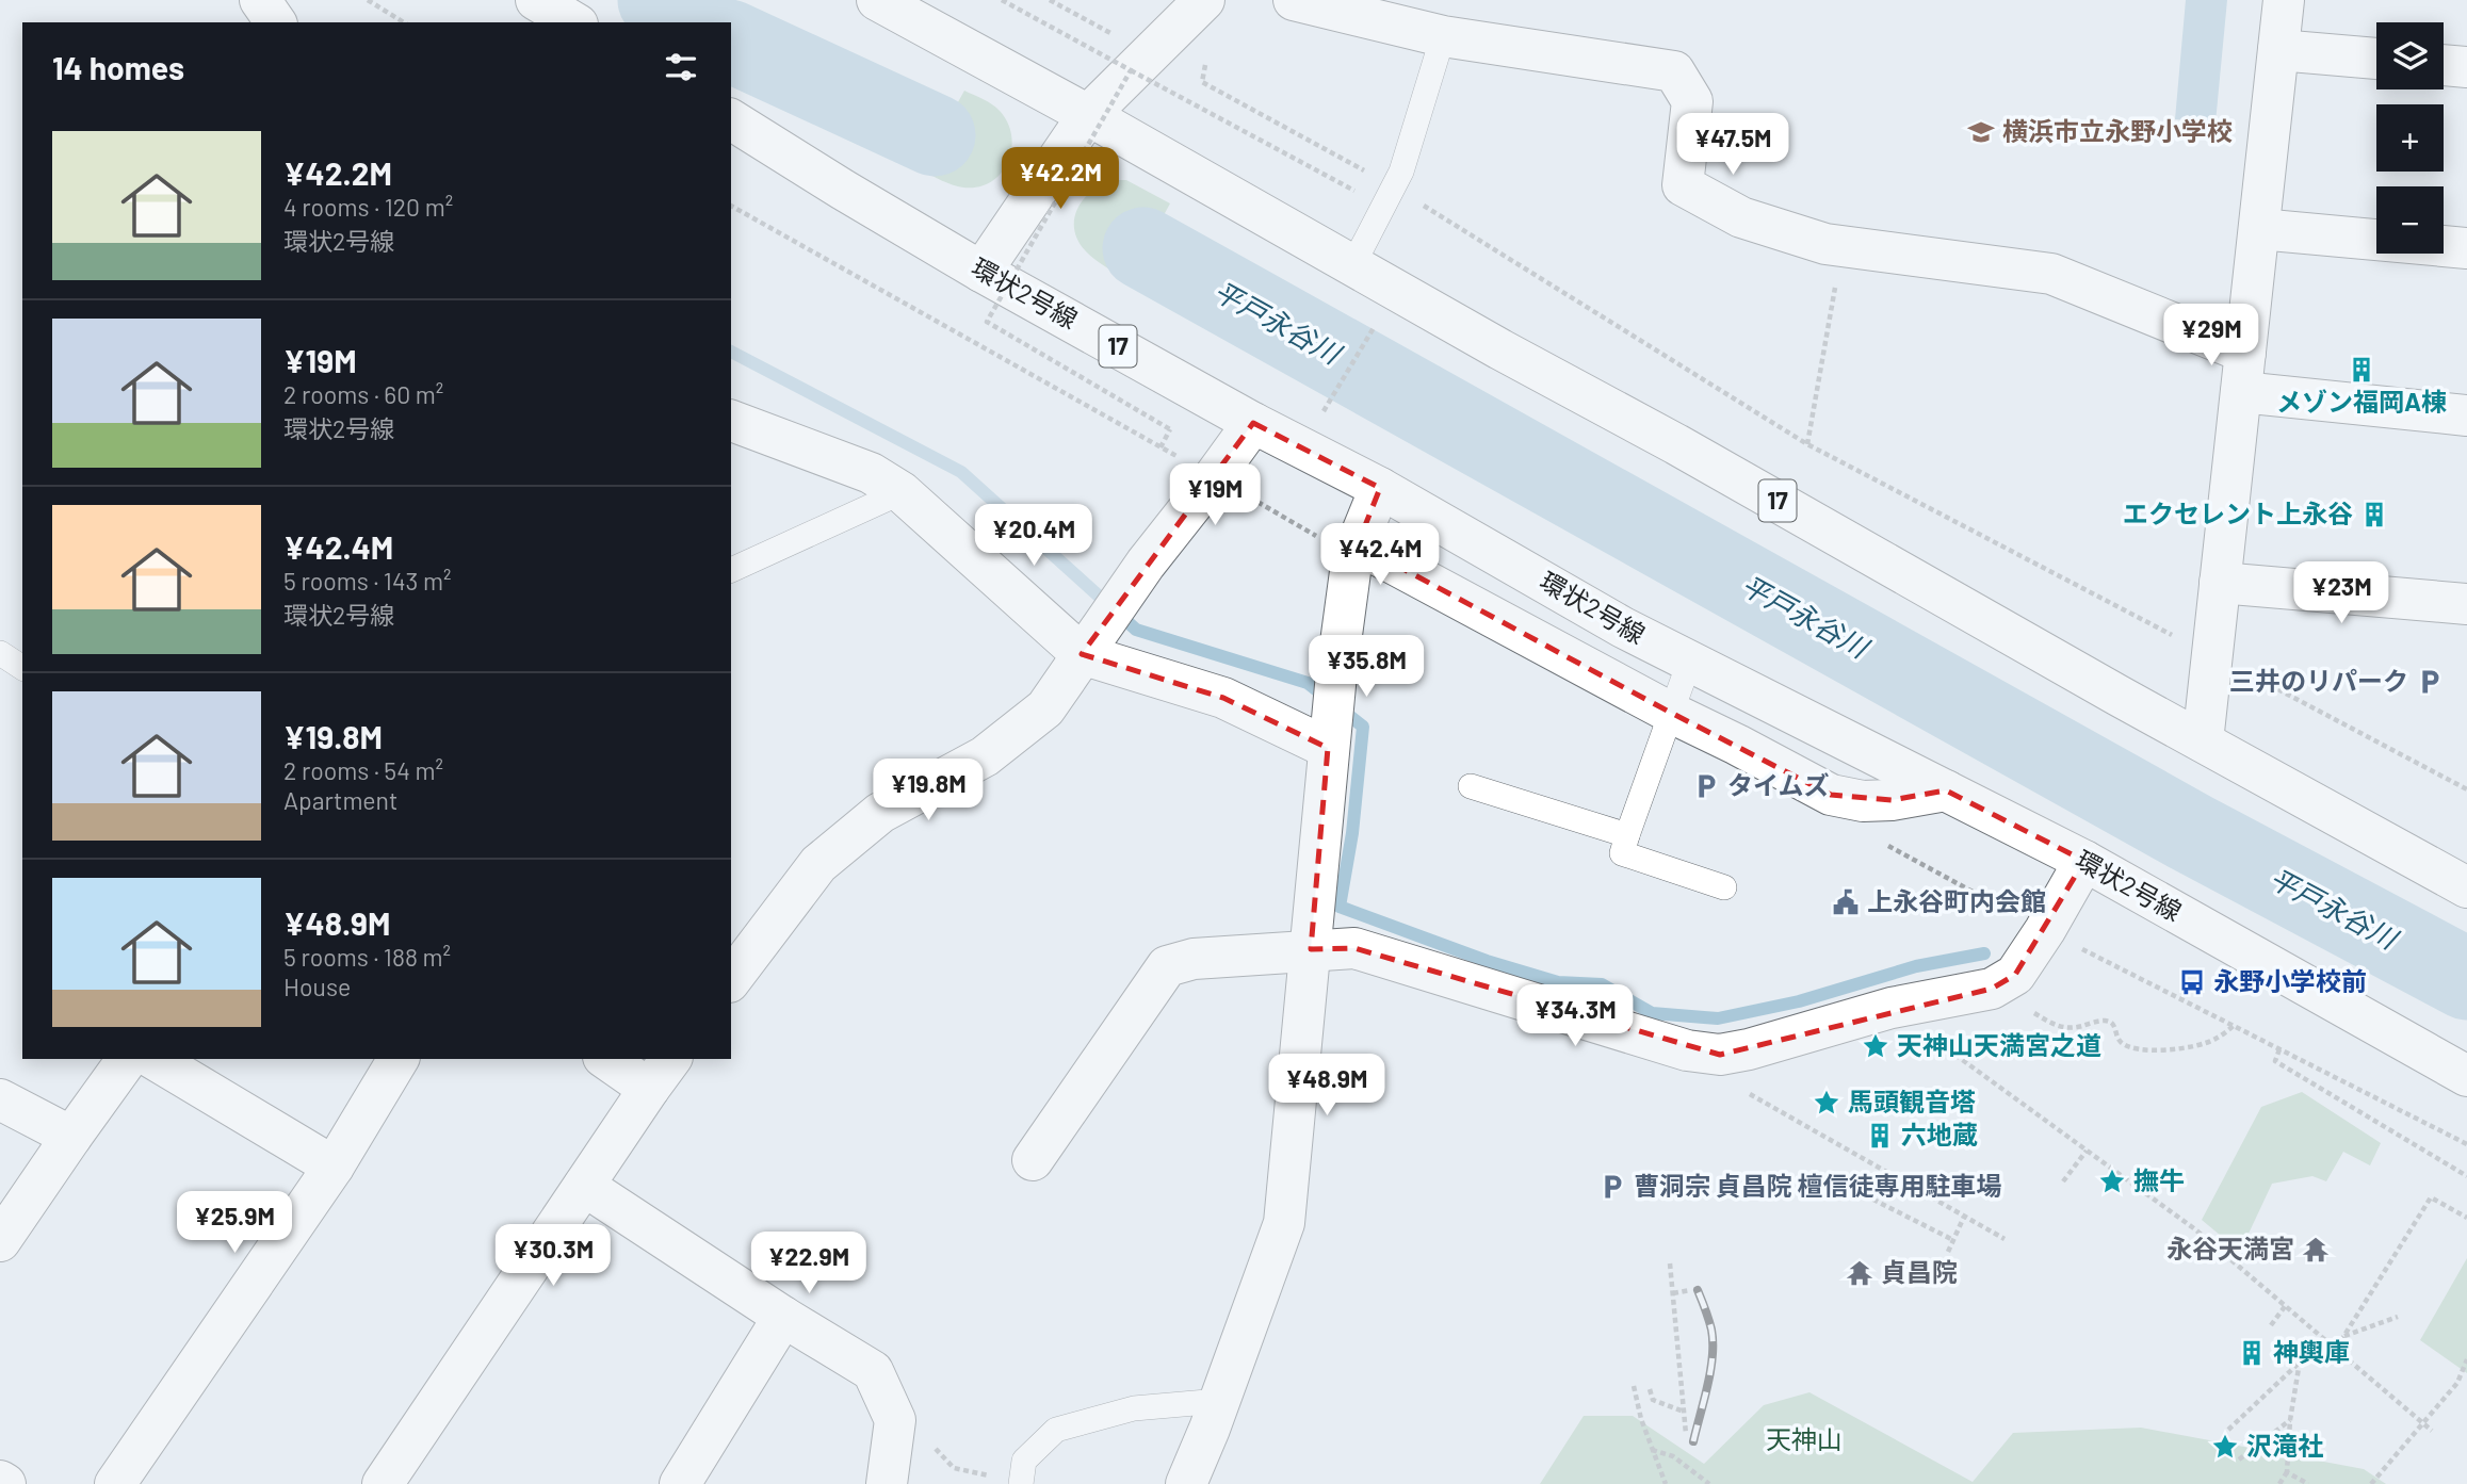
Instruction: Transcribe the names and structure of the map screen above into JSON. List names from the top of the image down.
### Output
{
  "streets": {
    "street": ["環状2号線", "17"]
  },
  "water": ["平戸永谷川"],
  "parks": ["天神山"],
  "places": {
    "school or university": ["横浜市立永野小学校"],
    "building": [
      "メゾン福岡A棟",
      "エクセレント上永谷",
      "六地蔵",
      "神輿庫"
    ],
    "parking": ["三井のリパーク", "タイムズ", "曹洞宗 貞昌院 檀信徒専用駐車場"],
    "public building": ["上永谷町内会館"],
    "bus stop": ["永野小学校前"],
    "place": [
      "天神山天満宮之道",
      "馬頭観音塔",
      "撫牛",
      "沢滝社"
    ],
    "temple": ["永谷天満宮", "貞昌院"]
  },
  "page": {
    "map_buttons": ["+", "−"],
    "heading": "14 homes",
    "list": [
      {
        "name": "¥42.2M",
        "note": "4 rooms · 120 m² · 環状2号線"
      },
      {
        "name": "¥19M",
        "note": "2 rooms · 60 m² · 環状2号線"
      },
      {
        "name": "¥42.4M",
        "note": "5 rooms · 143 m² · 環状2号線"
      },
      {
        "name": "¥19.8M",
        "note": "2 rooms · 54 m² · Apartment"
      },
      {
        "name": "¥48.9M",
        "note": "5 rooms · 188 m² · House"
      }
    ],
    "price": [
      "¥47.5M",
      "¥42.2M",
      "¥29M",
      "¥19M",
      "¥20.4M",
      "¥42.4M",
      "¥23M",
      "¥35.8M",
      "¥19.8M",
      "¥34.3M",
      "¥48.9M",
      "¥25.9M",
      "¥30.3M",
      "¥22.9M"
    ]
  }
}
